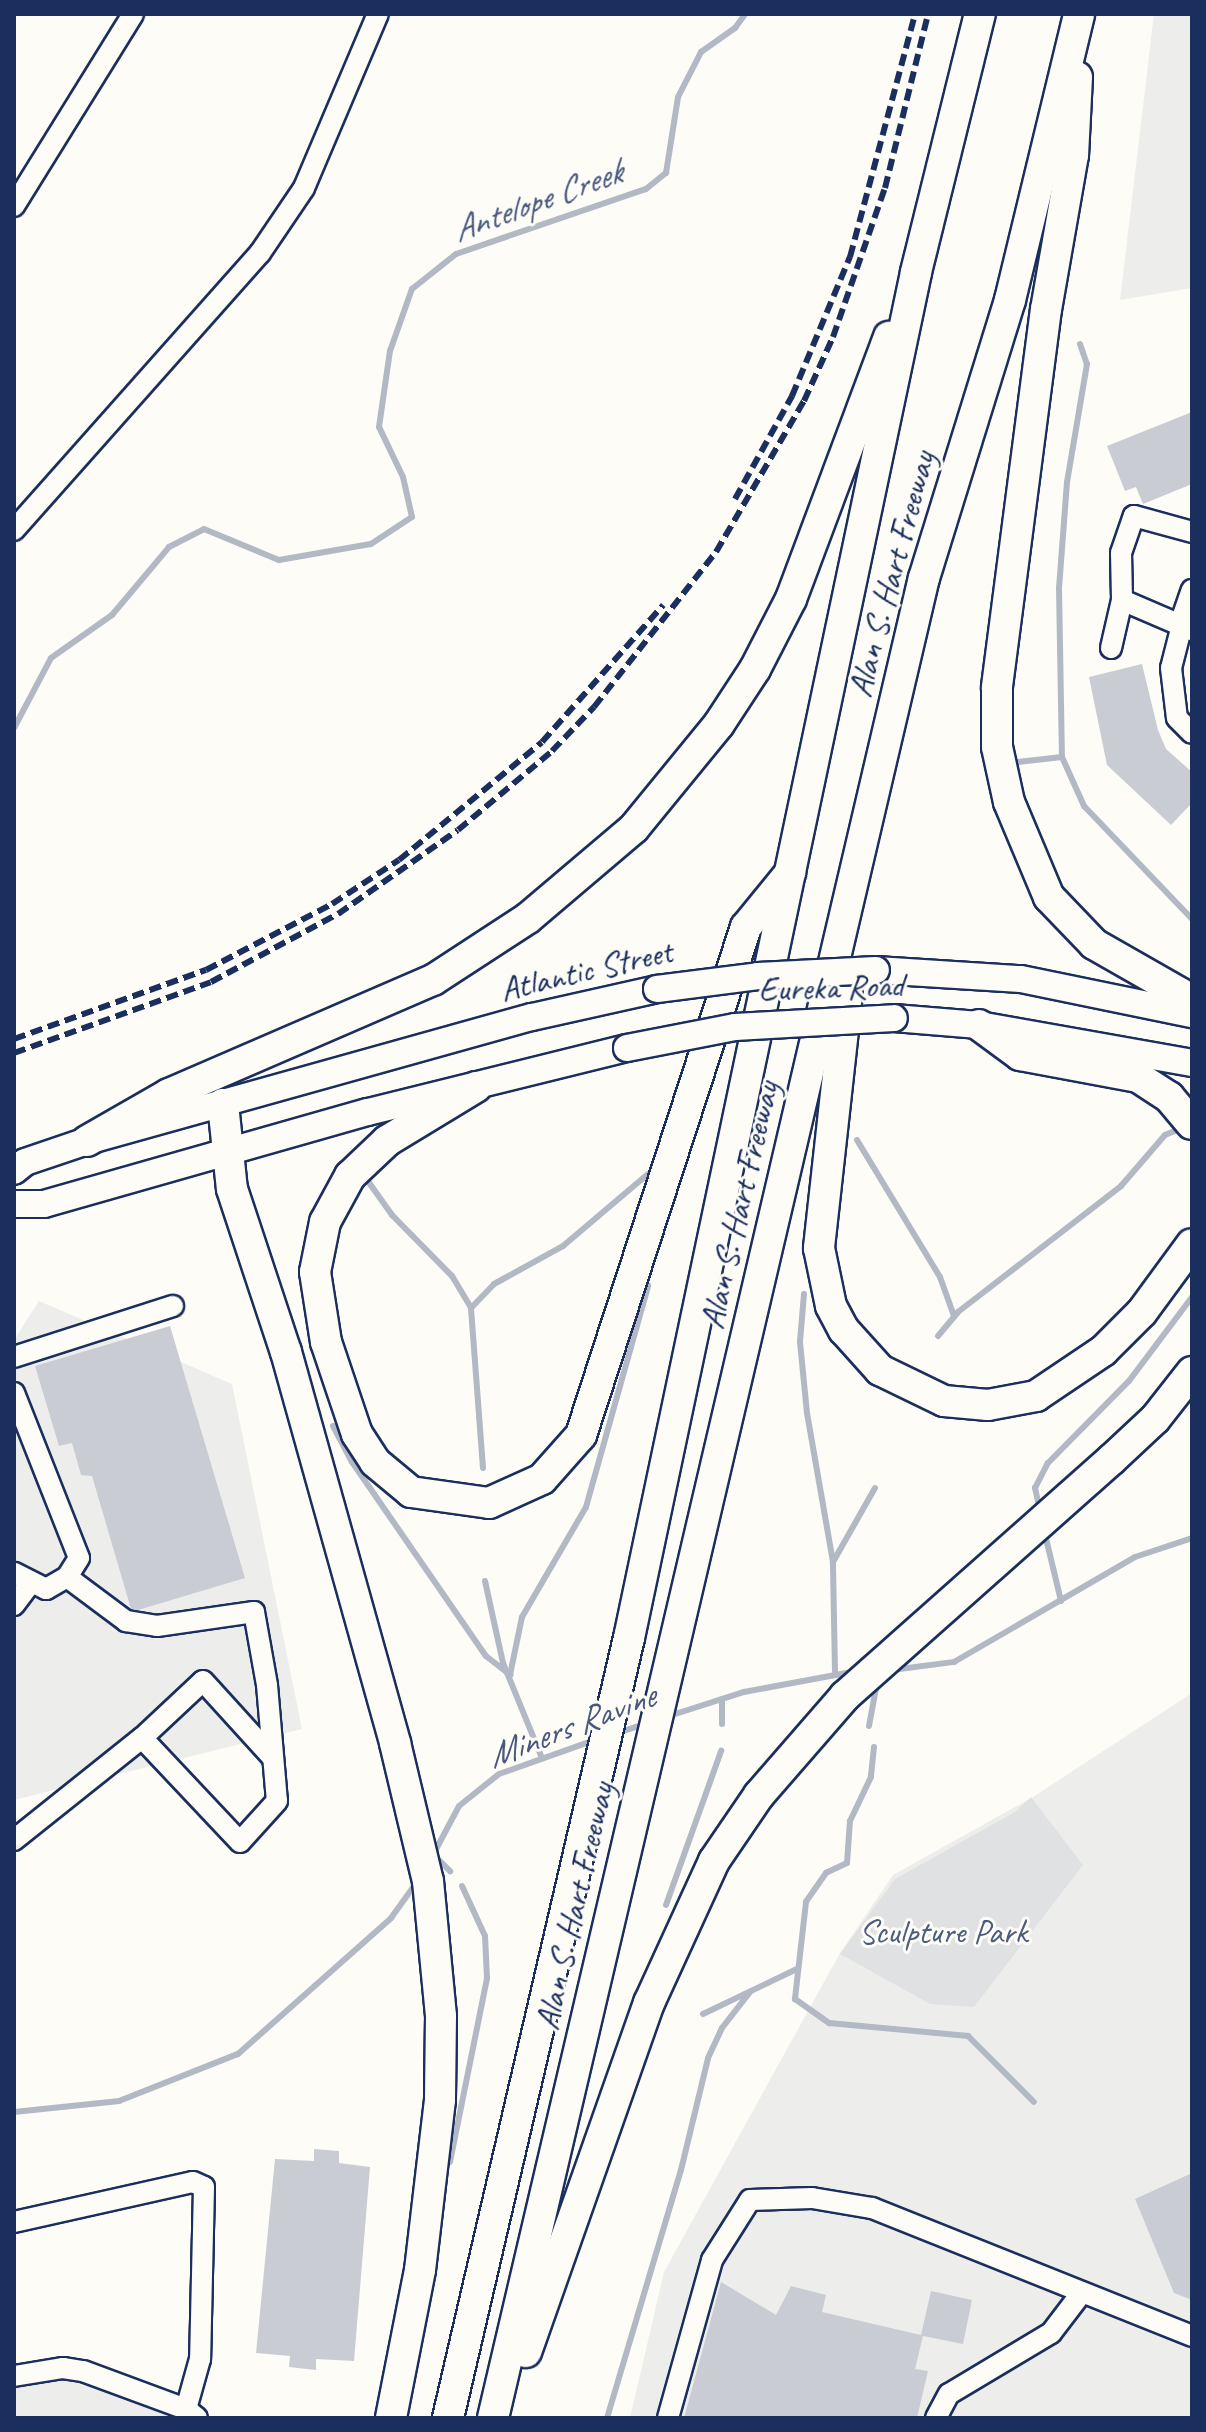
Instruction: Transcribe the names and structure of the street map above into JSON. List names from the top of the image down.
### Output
{
  "streets": {
    "highway": ["Alan S. Hart Freeway"],
    "main road": ["Atlantic Street", "Eureka Road"]
  },
  "water": ["Antelope Creek", "Miners Ravine"],
  "parks": ["Sculpture Park"]
}
